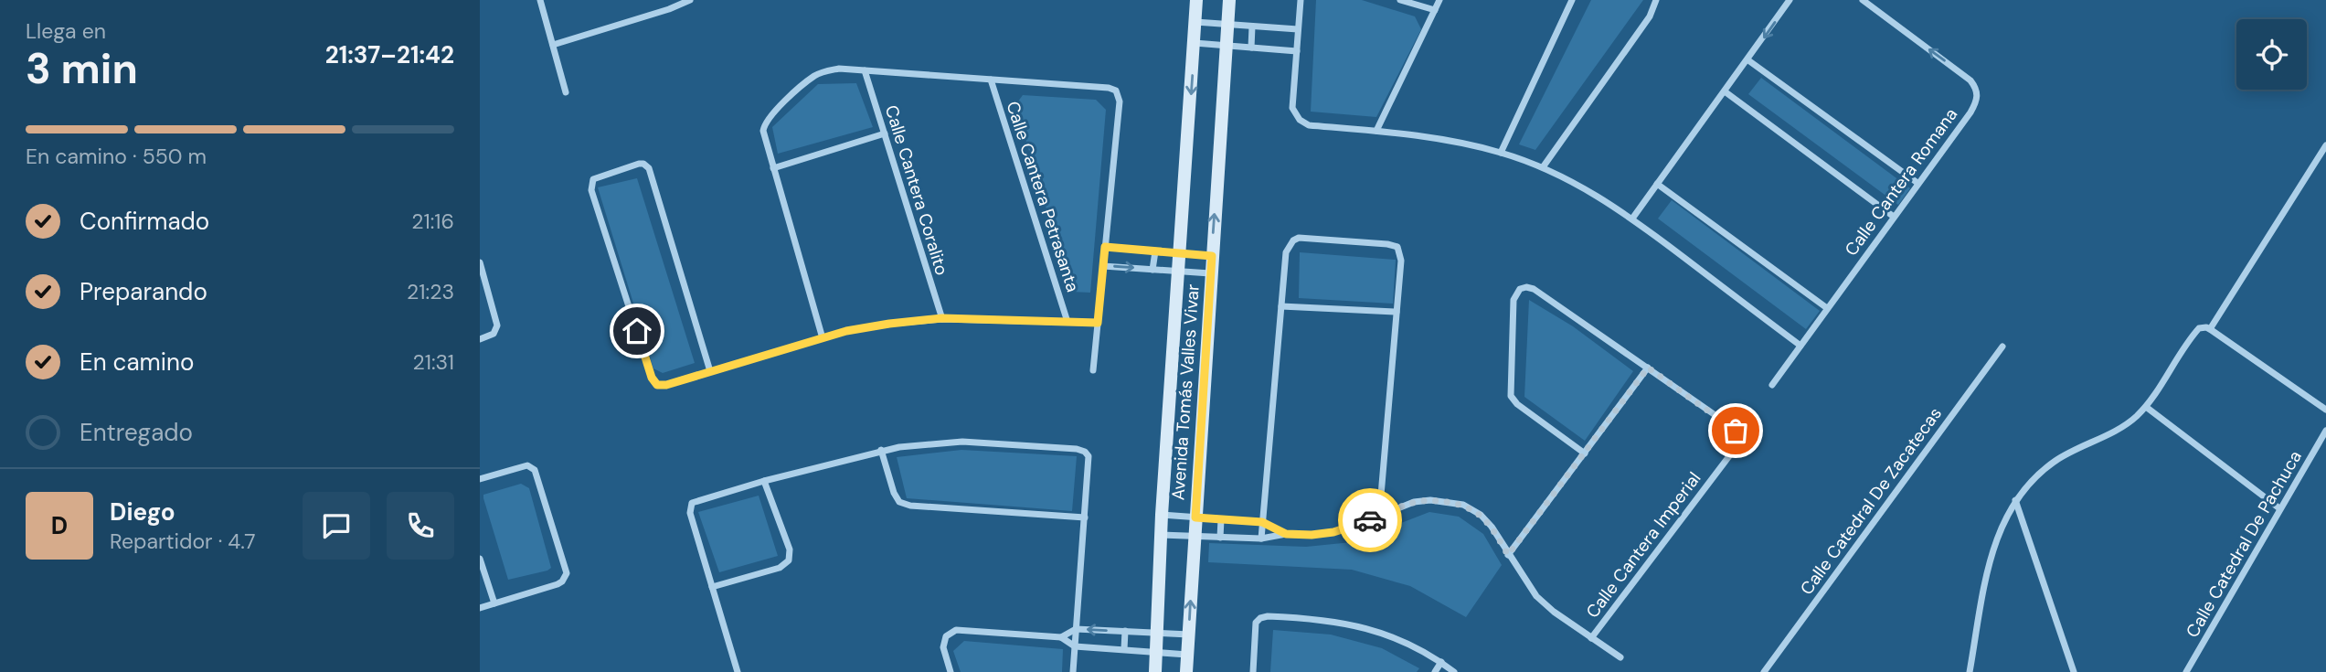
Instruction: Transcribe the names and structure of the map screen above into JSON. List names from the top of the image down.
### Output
{
  "streets": {
    "main road": ["Avenida Tomás Valles Vivar"],
    "street": [
      "Calle Cantera Romana",
      "Calle Cantera Coralito",
      "Calle Cantera Petrasanta",
      "Calle Catedral De Zacatecas",
      "Calle Catedral De Pachuca",
      "Calle Cantera Imperial"
    ]
  },
  "crossings": [
    ["Calle Cantera Coralito", "Calle Cantera Petrasanta"],
    ["Avenida Tomás Valles Vivar", "Calle Cantera Imperial"]
  ],
  "page": {
    "heading": ["3 min", "Llega en", "21:37–21:42"],
    "panel": ["Diego", "Repartidor · 4.7"],
    "bar": "En camino · 550 m",
    "list": [
      ["Confirmado", "21:16"],
      ["Preparando", "21:23"],
      ["En camino", "21:31"],
      "Entregado"
    ],
    "round": "D"
  }
}
